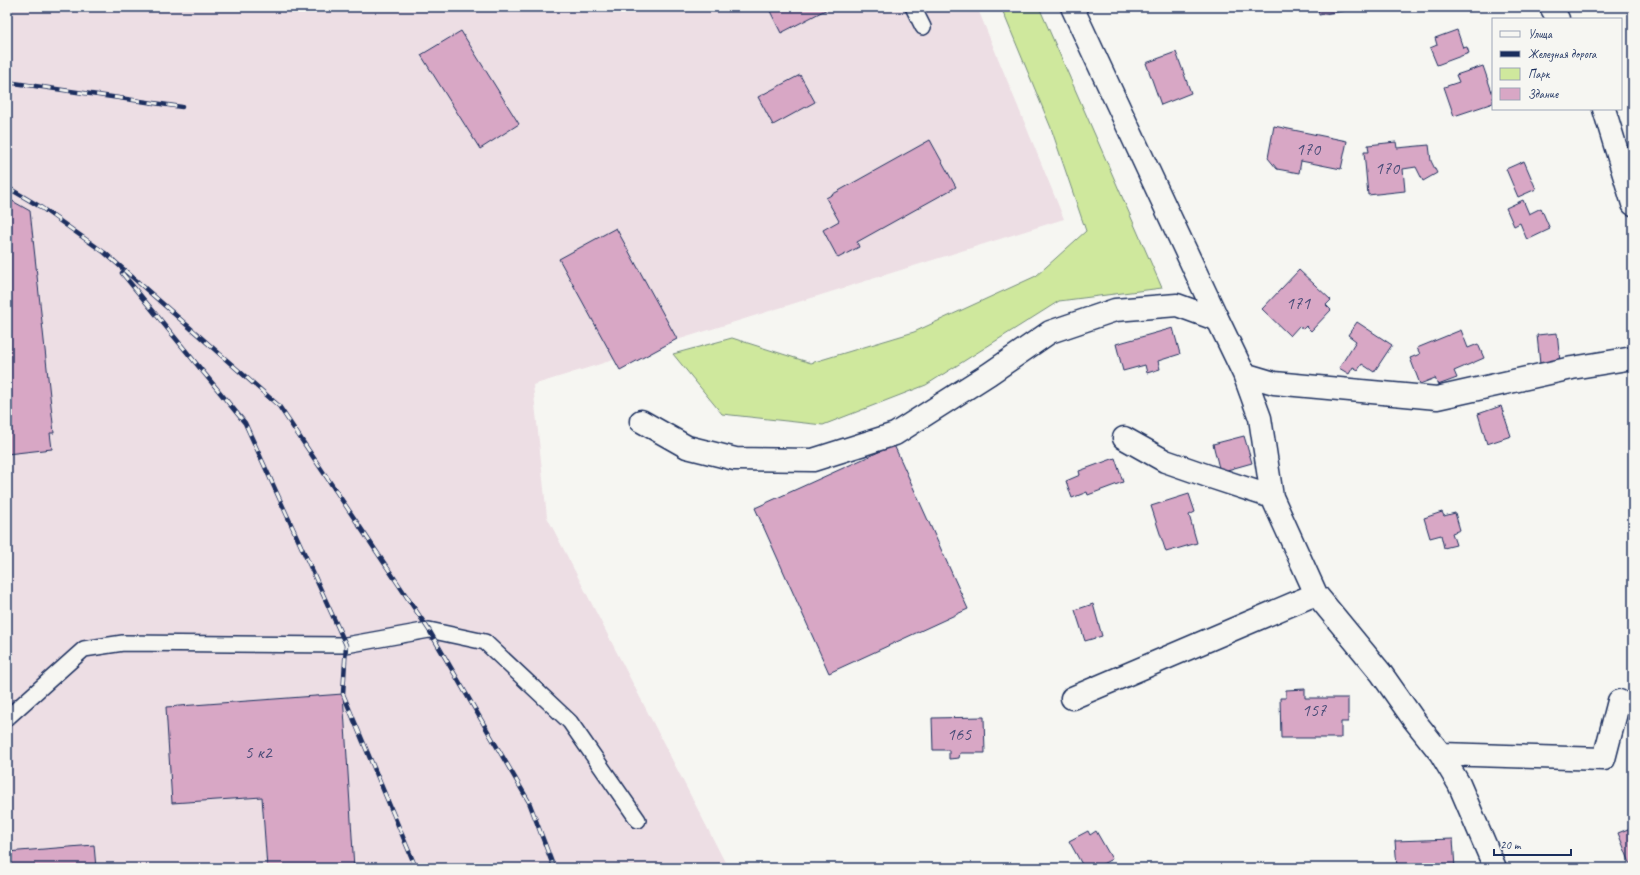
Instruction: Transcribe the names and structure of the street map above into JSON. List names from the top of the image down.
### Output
{
  "house_numbers": [
    "170",
    "170",
    "171",
    "157",
    "165",
    "5 к2"
  ],
  "legend": [
    "Улица",
    "Железная дорога",
    "Парк",
    "Здание"
  ],
  "scale_bar": "20 m"
}
